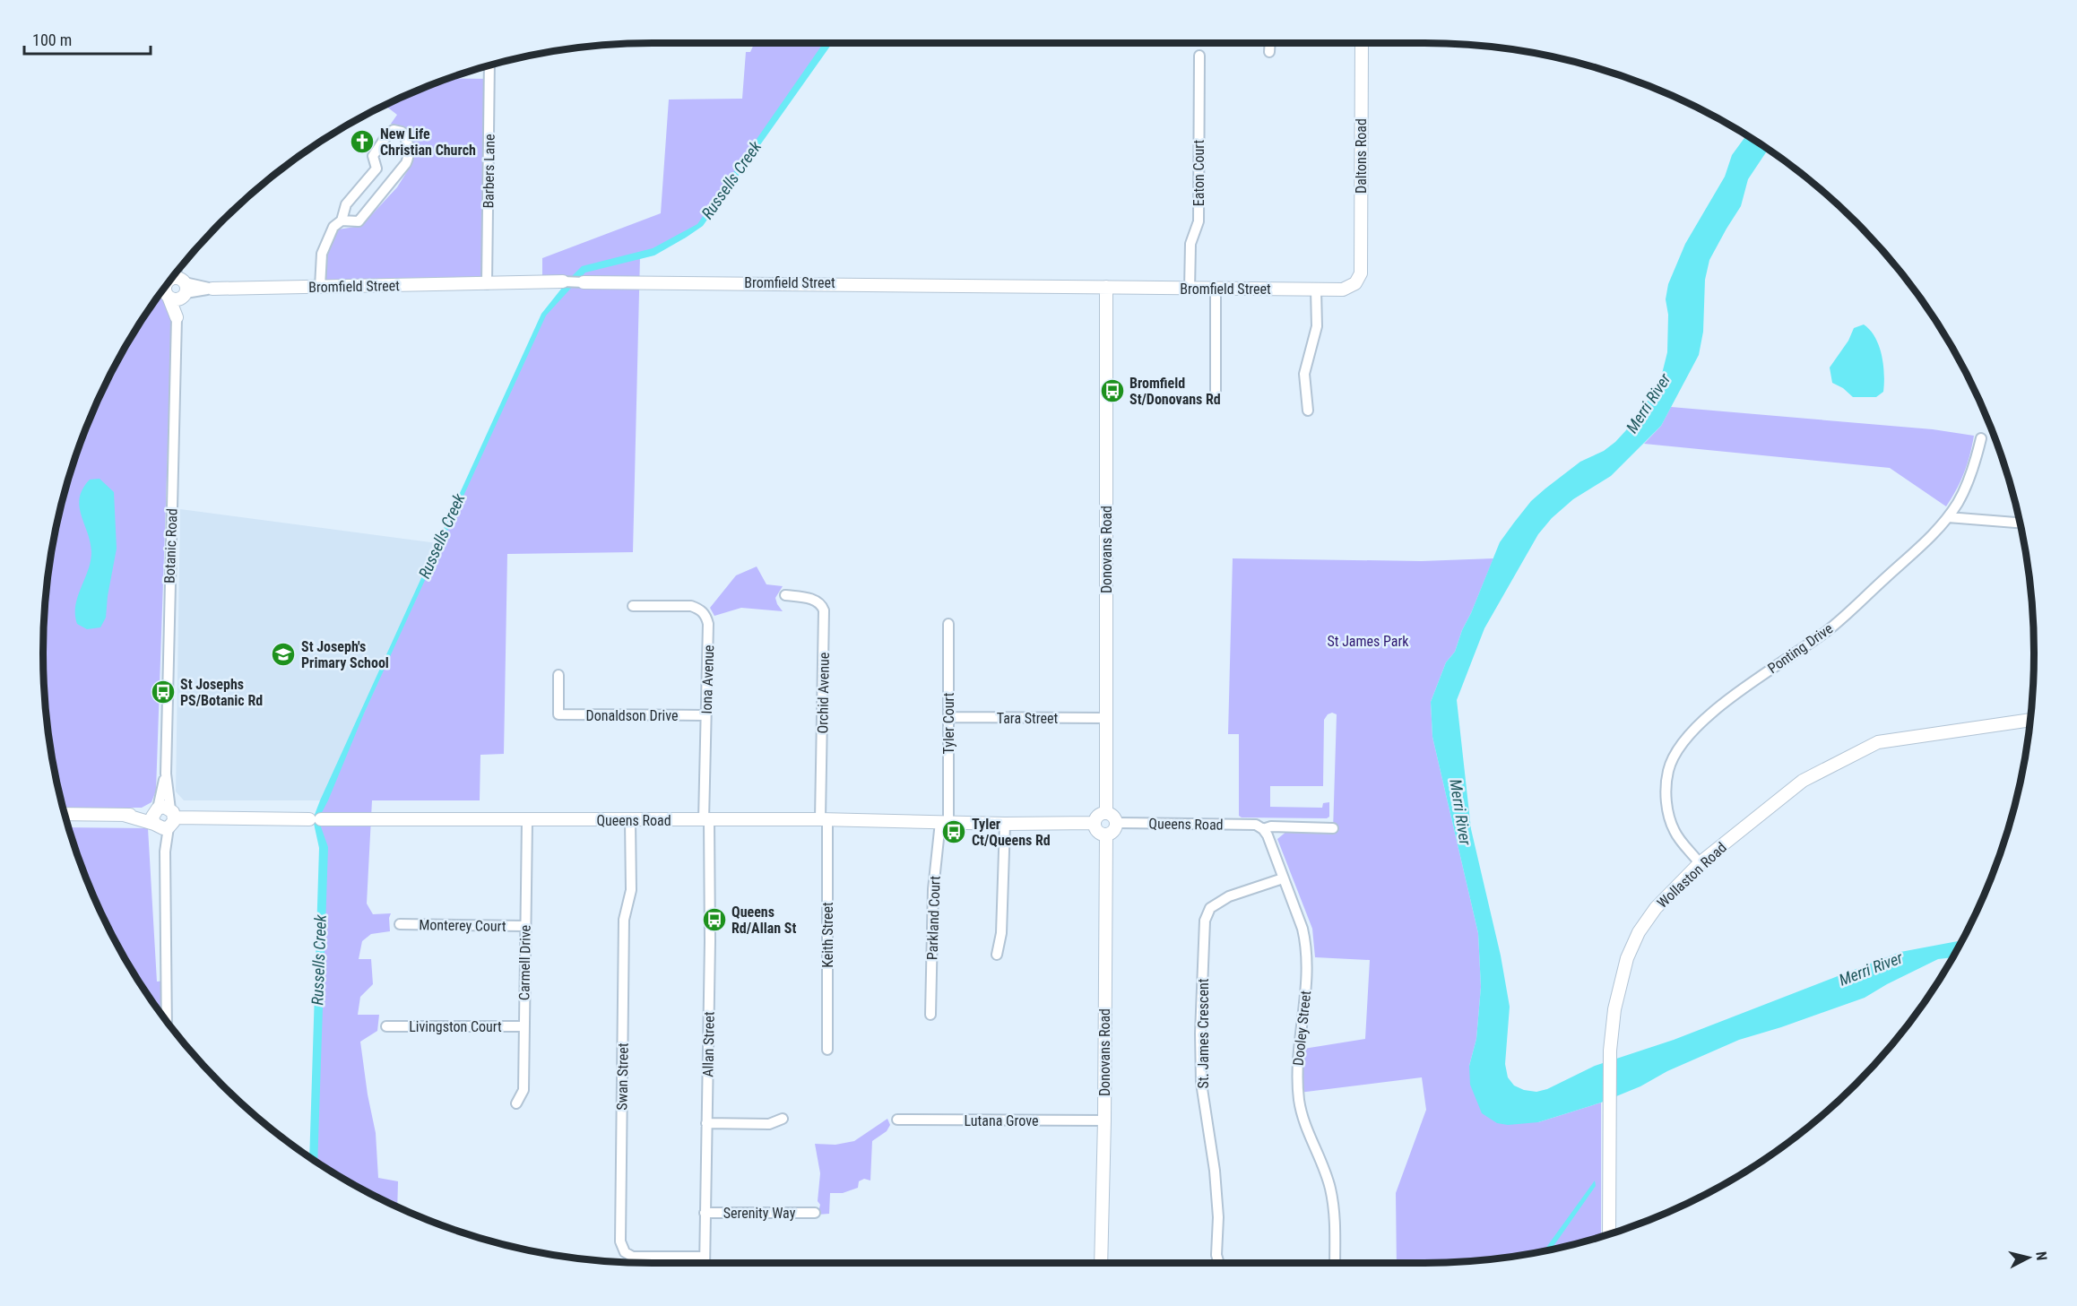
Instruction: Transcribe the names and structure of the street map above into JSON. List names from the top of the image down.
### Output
{
  "streets": {
    "street": [
      "Daltons Road",
      "Barbers Lane",
      "Eaton Court",
      "Bromfield Street",
      "Botanic Road",
      "Donovans Road",
      "Ponting Drive",
      "Iona Avenue",
      "Orchid Avenue",
      "Donaldson Drive",
      "Tara Street",
      "Tyler Court",
      "Queens Road",
      "Wollaston Road",
      "Parkland Court",
      "Monterey Court",
      "Keith Street",
      "Carmell Drive",
      "Livingston Court",
      "Dooley Street",
      "St. James Crescent",
      "Allan Street",
      "Swan Street",
      "Lutana Grove",
      "Serenity Way"
    ]
  },
  "crossings": [
    ["Daltons Road", "Bromfield Street"],
    ["Barbers Lane", "Bromfield Street"],
    ["Eaton Court", "Bromfield Street"],
    ["Bromfield Street", "Botanic Road"],
    ["Bromfield Street", "Donovans Road"],
    ["Botanic Road", "Queens Road"],
    ["Donovans Road", "Tara Street"],
    ["Donovans Road", "Queens Road"],
    ["Donovans Road", "Lutana Grove"],
    ["Ponting Drive", "Wollaston Road"],
    ["Iona Avenue", "Donaldson Drive"],
    ["Iona Avenue", "Queens Road"],
    ["Iona Avenue", "Allan Street"],
    ["Orchid Avenue", "Queens Road"],
    ["Orchid Avenue", "Keith Street"],
    ["Tara Street", "Tyler Court"],
    ["Tyler Court", "Queens Road"],
    ["Tyler Court", "Parkland Court"],
    ["Queens Road", "Parkland Court"],
    ["Queens Road", "Keith Street"],
    ["Queens Road", "Carmell Drive"],
    ["Queens Road", "Dooley Street"],
    ["Queens Road", "Allan Street"],
    ["Queens Road", "Swan Street"],
    ["Monterey Court", "Carmell Drive"],
    ["Carmell Drive", "Livingston Court"],
    ["Dooley Street", "St. James Crescent"],
    ["Allan Street", "Swan Street"],
    ["Allan Street", "Serenity Way"]
  ],
  "water": ["Russells Creek", "Merri River"],
  "parks": ["St James Park"],
  "places": {
    "church": ["New Life Christian Church"],
    "bus stop": [
      "Bromfield St/Donovans Rd",
      "St Josephs PS/Botanic Rd",
      "Tyler Ct/Queens Rd",
      "Queens Rd/Allan St"
    ],
    "school or university": ["St Joseph's Primary School"]
  },
  "scale_bar": "100 m",
  "north": "right"
}
